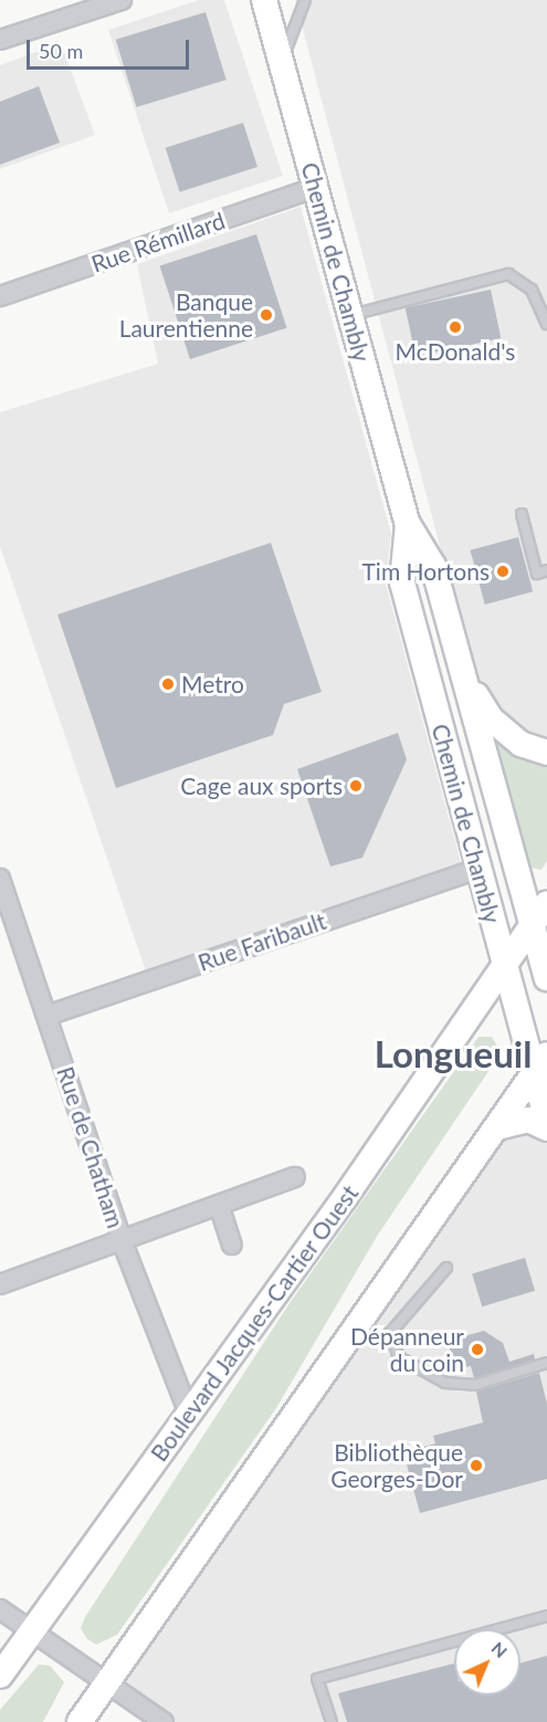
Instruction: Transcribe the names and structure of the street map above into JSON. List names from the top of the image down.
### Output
{
  "streets": {
    "main road": ["Chemin de Chambly", "Boulevard Jacques-Cartier Ouest"],
    "street": ["Rue Rémillard", "Rue Faribault", "Rue de Chatham"]
  },
  "crossings": [
    ["Rue Rémillard", "Chemin de Chambly"],
    ["Chemin de Chambly", "Rue Faribault"],
    ["Chemin de Chambly", "Boulevard Jacques-Cartier Ouest"],
    ["Rue Faribault", "Rue de Chatham"],
    ["Rue de Chatham", "Boulevard Jacques-Cartier Ouest"]
  ],
  "districts": ["Longueuil"],
  "places": [
    "Banque Laurentienne",
    "McDonald's",
    "Tim Hortons",
    "Metro",
    "Cage aux sports",
    "Dépanneur du coin",
    "Bibliothèque Georges-Dor"
  ],
  "scale_bar": "50 m",
  "north": "top right"
}
